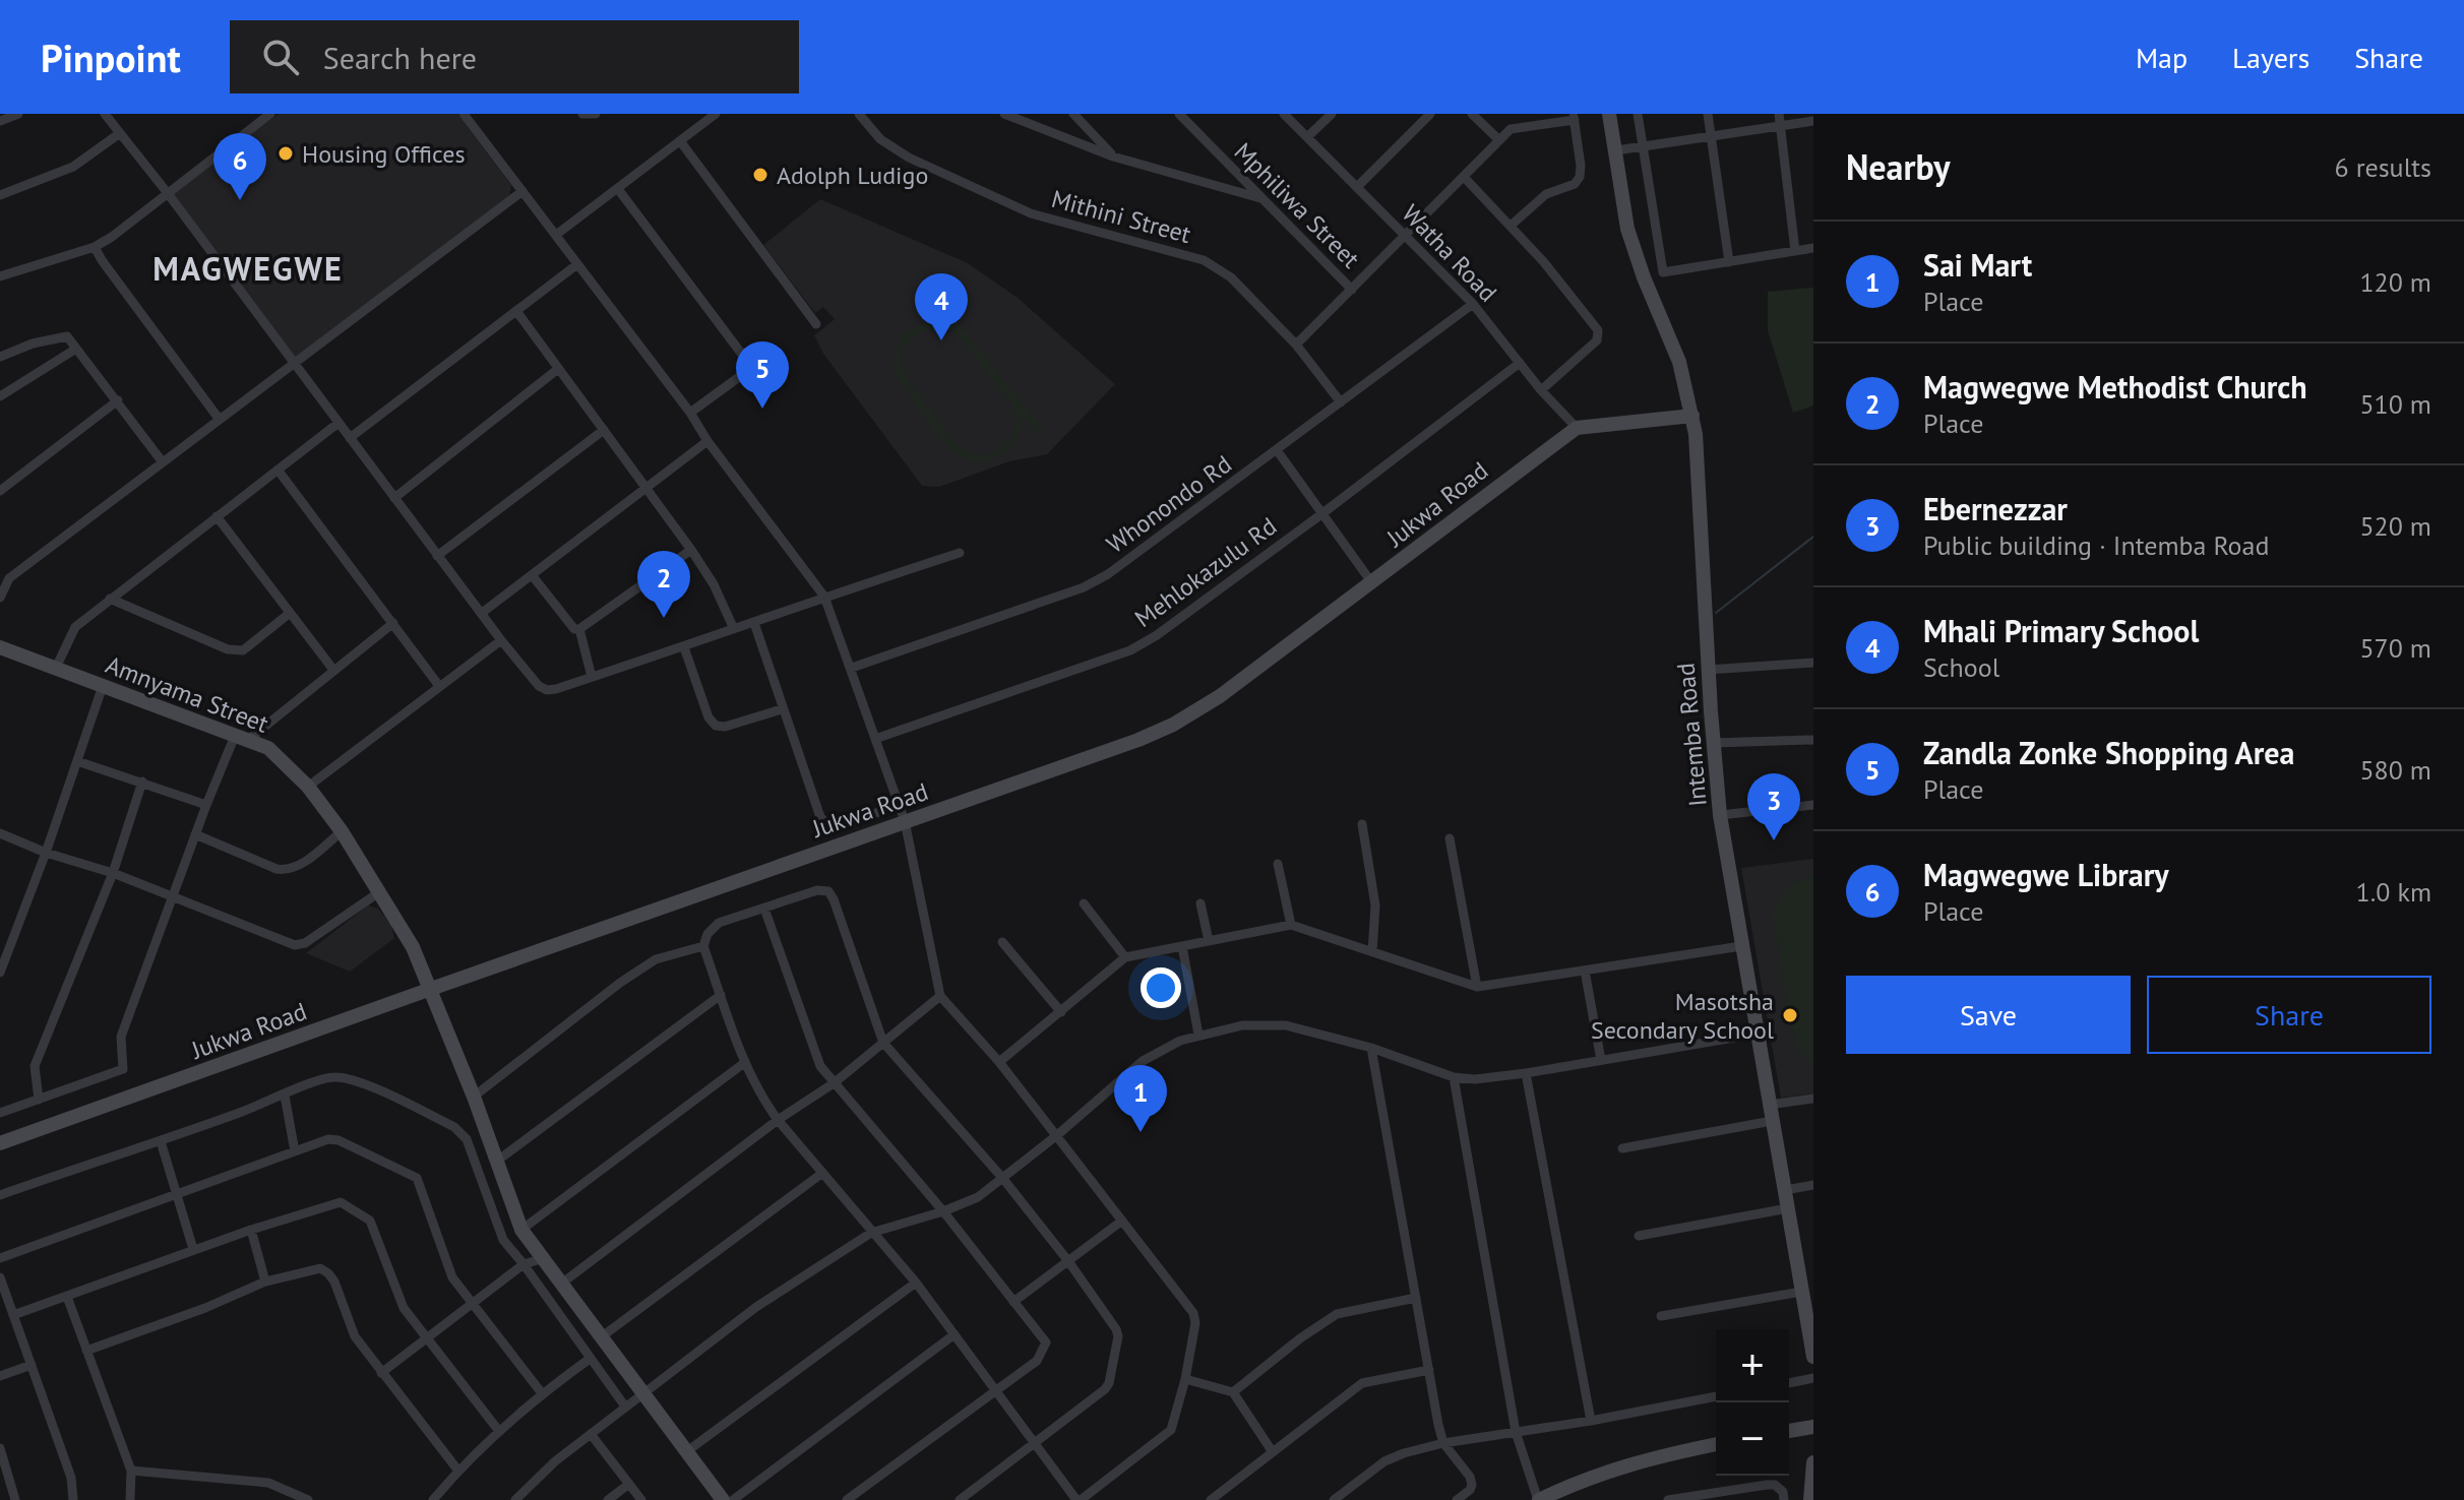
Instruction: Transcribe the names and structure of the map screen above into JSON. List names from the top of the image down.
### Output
{
  "streets": {
    "street": [
      "Mphiliwa Street",
      "Mithini Street",
      "Watha Road",
      "Whonondo Rd",
      "Jukwa Road",
      "Mehlokazulu Rd",
      "Amnyama Street",
      "Intemba Road"
    ]
  },
  "crossings": [
    ["Mithini Street", "Whonondo Rd"],
    ["Watha Road", "Whonondo Rd"],
    ["Watha Road", "Jukwa Road"],
    ["Watha Road", "Mehlokazulu Rd"],
    ["Jukwa Road", "Amnyama Street"]
  ],
  "districts": ["MAGWEGWE"],
  "places": ["Housing Offices", "Adolph Ludigo", "Masotsha Secondary School"],
  "page": {
    "header": "Pinpoint",
    "search": "Search here",
    "nav": ["Map", "Layers", "Share"],
    "heading": ["Nearby", "6 results"],
    "pins": [
      "6",
      "4",
      "5",
      "2",
      "3",
      "1"
    ],
    "list": [
      {
        "mark": "1",
        "name": "Sai Mart",
        "note": "Place",
        "value": "120 m"
      },
      {
        "mark": "2",
        "name": "Magwegwe Methodist Church",
        "note": "Place",
        "value": "510 m"
      },
      {
        "mark": "3",
        "name": "Ebernezzar",
        "note": "Public building · Intemba Road",
        "value": "520 m"
      },
      {
        "mark": "4",
        "name": "Mhali Primary School",
        "note": "School",
        "value": "570 m"
      },
      {
        "mark": "5",
        "name": "Zandla Zonke Shopping Area",
        "note": "Place",
        "value": "580 m"
      },
      {
        "mark": "6",
        "name": "Magwegwe Library",
        "note": "Place",
        "value": "1.0 km"
      }
    ],
    "buttons": ["Save", "Share"],
    "map_buttons": ["+", "−"]
  }
}
